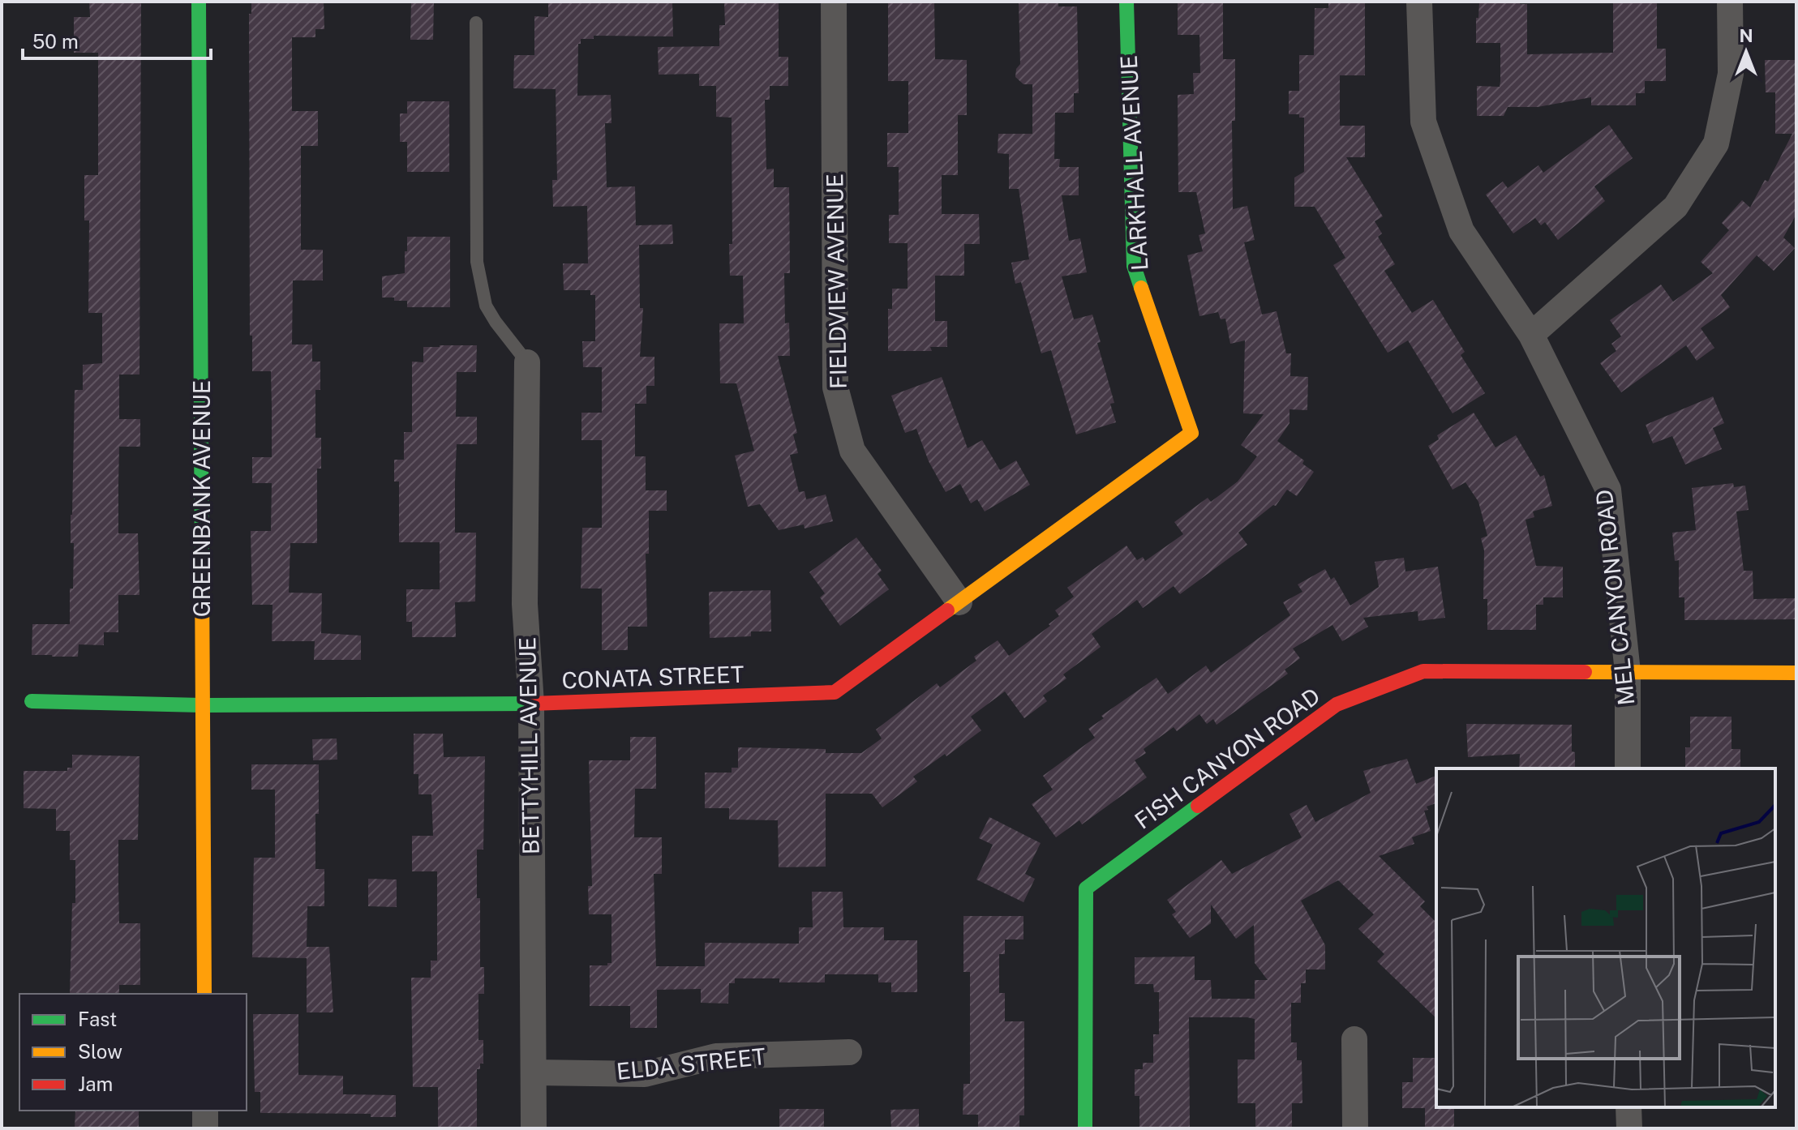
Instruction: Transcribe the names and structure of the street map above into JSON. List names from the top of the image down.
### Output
{
  "streets": {
    "street": [
      "LARKHALL AVENUE",
      "FIELDVIEW AVENUE",
      "GREENBANK AVENUE",
      "MEL CANYON ROAD",
      "CONATA STREET",
      "BETTYHILL AVENUE",
      "FISH CANYON ROAD",
      "ELDA STREET"
    ]
  },
  "crossings": [
    ["LARKHALL AVENUE", "CONATA STREET"],
    ["FIELDVIEW AVENUE", "CONATA STREET"],
    ["GREENBANK AVENUE", "CONATA STREET"],
    ["MEL CANYON ROAD", "FISH CANYON ROAD"],
    ["CONATA STREET", "BETTYHILL AVENUE"],
    ["BETTYHILL AVENUE", "ELDA STREET"]
  ],
  "legend": ["Fast", "Slow", "Jam"],
  "scale_bar": "50 m",
  "north": "top"
}
